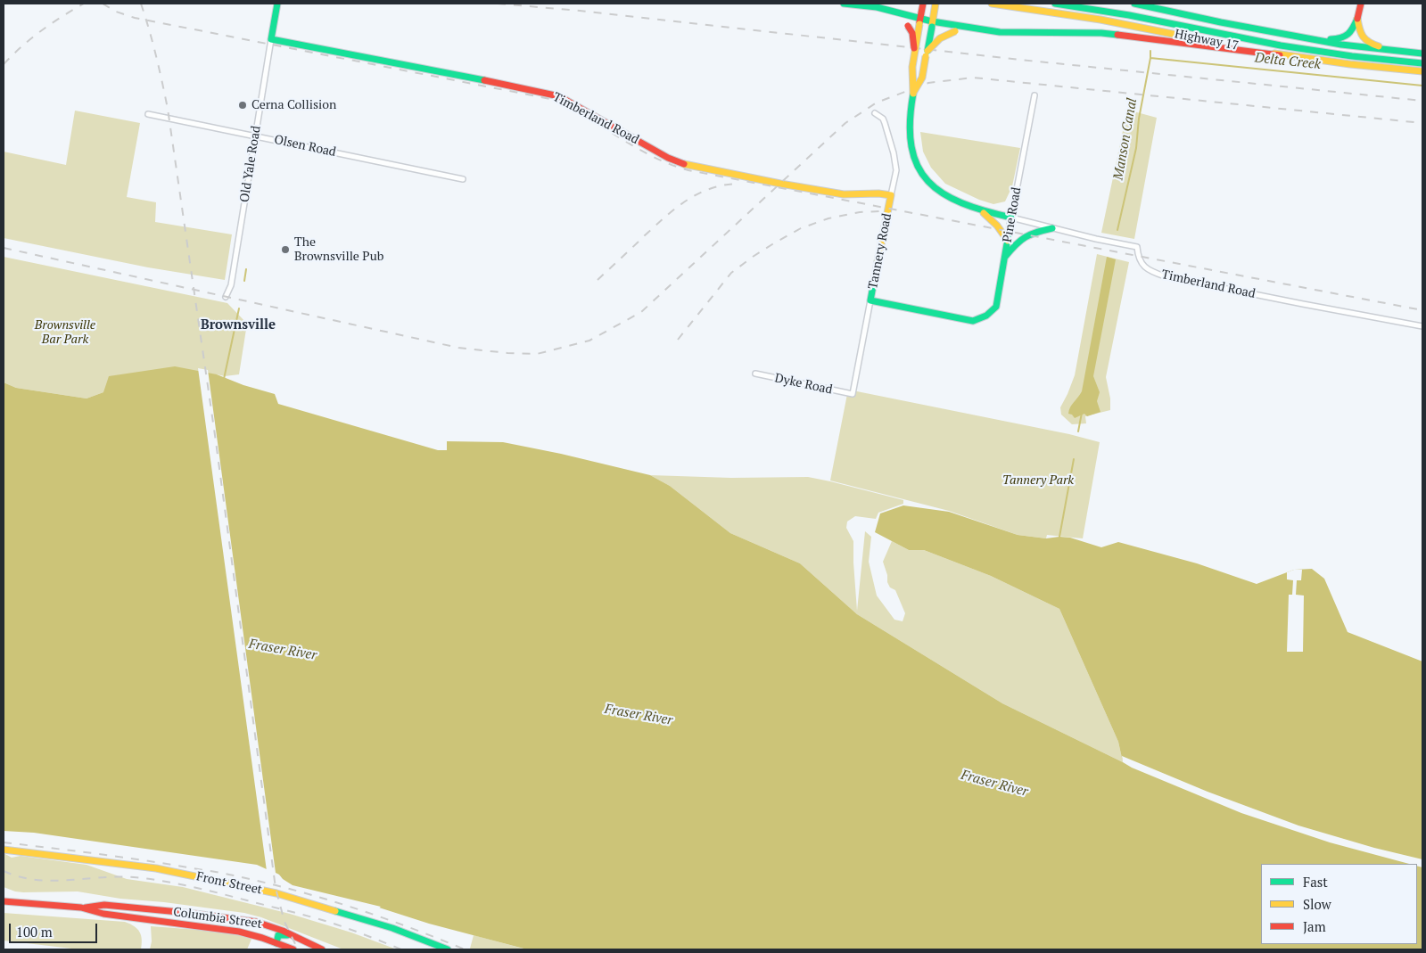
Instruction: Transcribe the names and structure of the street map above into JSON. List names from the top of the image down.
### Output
{
  "streets": {
    "main road": [
      "Highway 17",
      "Timberland Road",
      "Old Yale Road",
      "Pine Road",
      "Tannery Road",
      "Front Street",
      "Columbia Street"
    ],
    "street": ["Olsen Road", "Dyke Road"]
  },
  "crossings": [
    ["Timberland Road", "Old Yale Road"],
    ["Timberland Road", "Pine Road"],
    ["Timberland Road", "Tannery Road"],
    ["Olsen Road", "Old Yale Road"],
    ["Pine Road", "Tannery Road"],
    ["Tannery Road", "Dyke Road"]
  ],
  "districts": ["Brownsville"],
  "water": ["Delta Creek", "Manson Canal", "Fraser River"],
  "parks": ["Brownsville Bar Park", "Tannery Park"],
  "places": ["Cerna Collision", "The Brownsville Pub"],
  "legend": ["Fast", "Slow", "Jam"],
  "scale_bar": "100 m"
}
